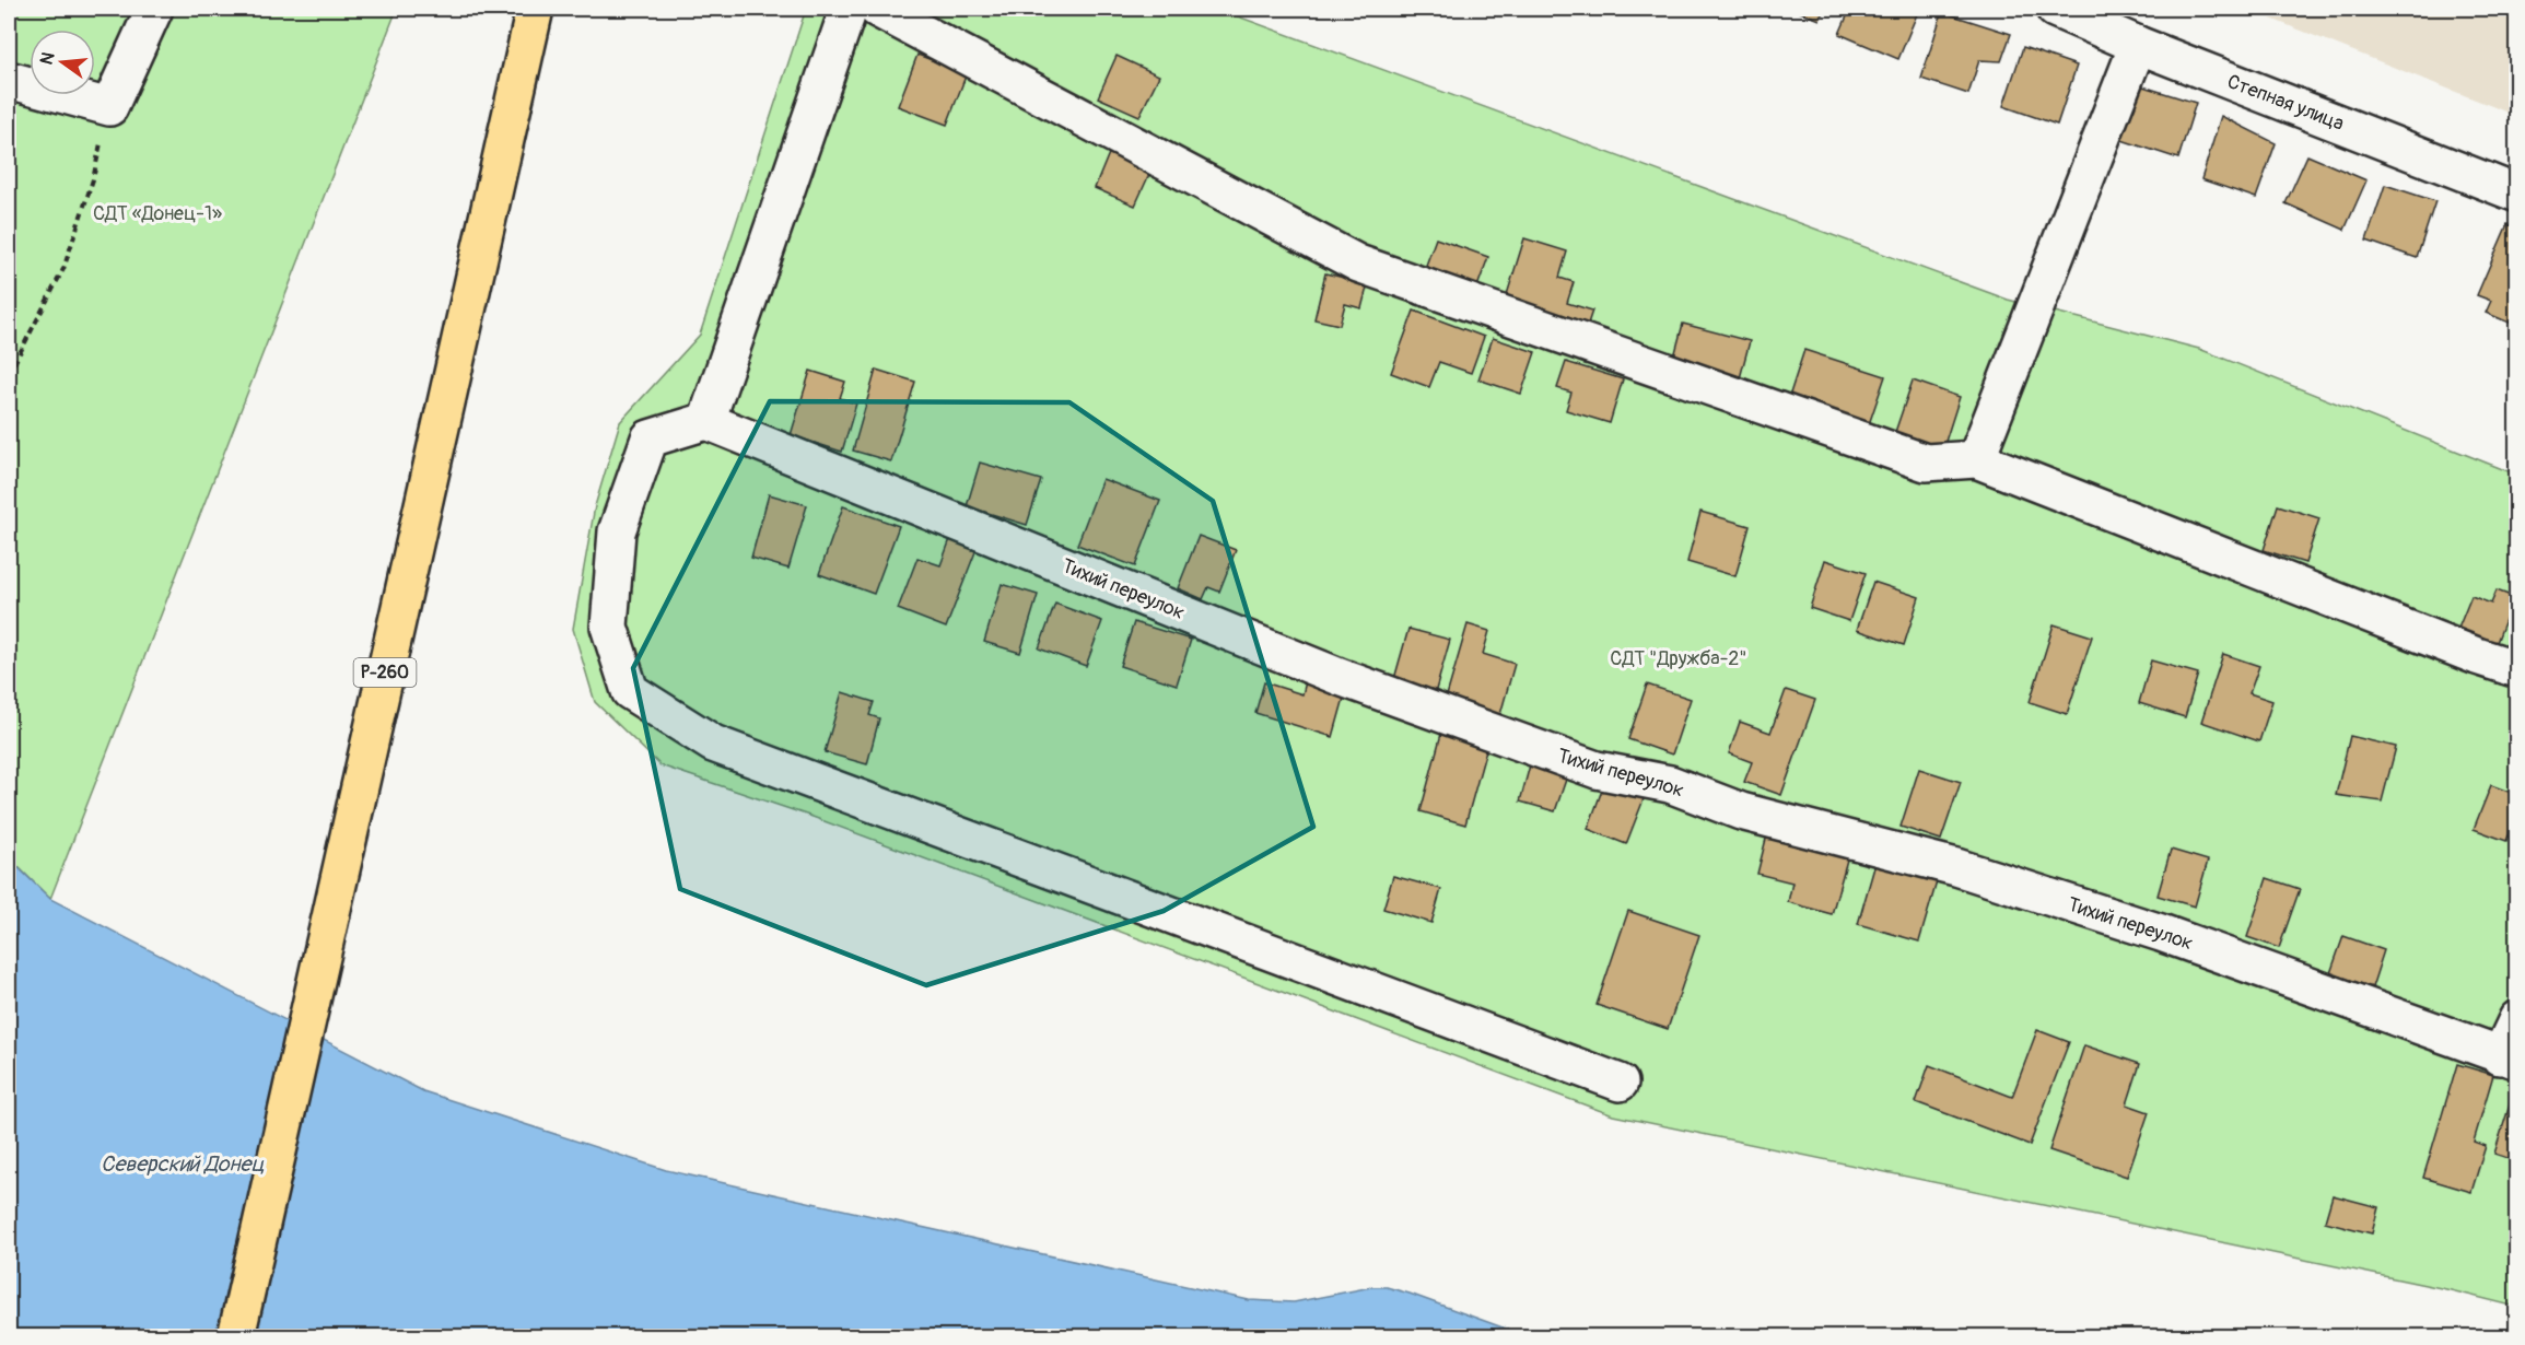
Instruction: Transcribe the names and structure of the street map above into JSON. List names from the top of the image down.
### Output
{
  "streets": {
    "highway": ["Р-260"],
    "street": ["Степная улица", "Тихий переулок"]
  },
  "water": ["Северский Донец"],
  "parks": ["СДТ «Донец-1»", "СДТ \"Дружба-2\""],
  "north": "left"
}
